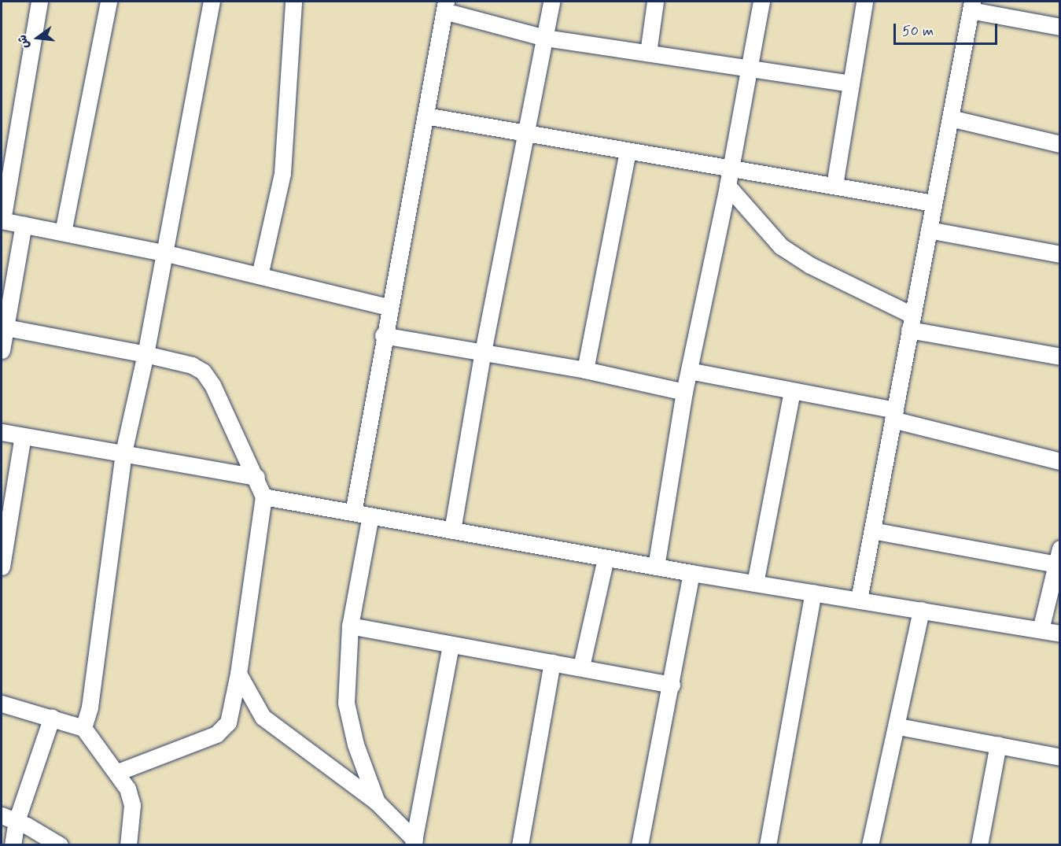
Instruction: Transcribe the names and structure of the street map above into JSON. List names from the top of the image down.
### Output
{
  "scale_bar": "50 m",
  "north": "left"
}
